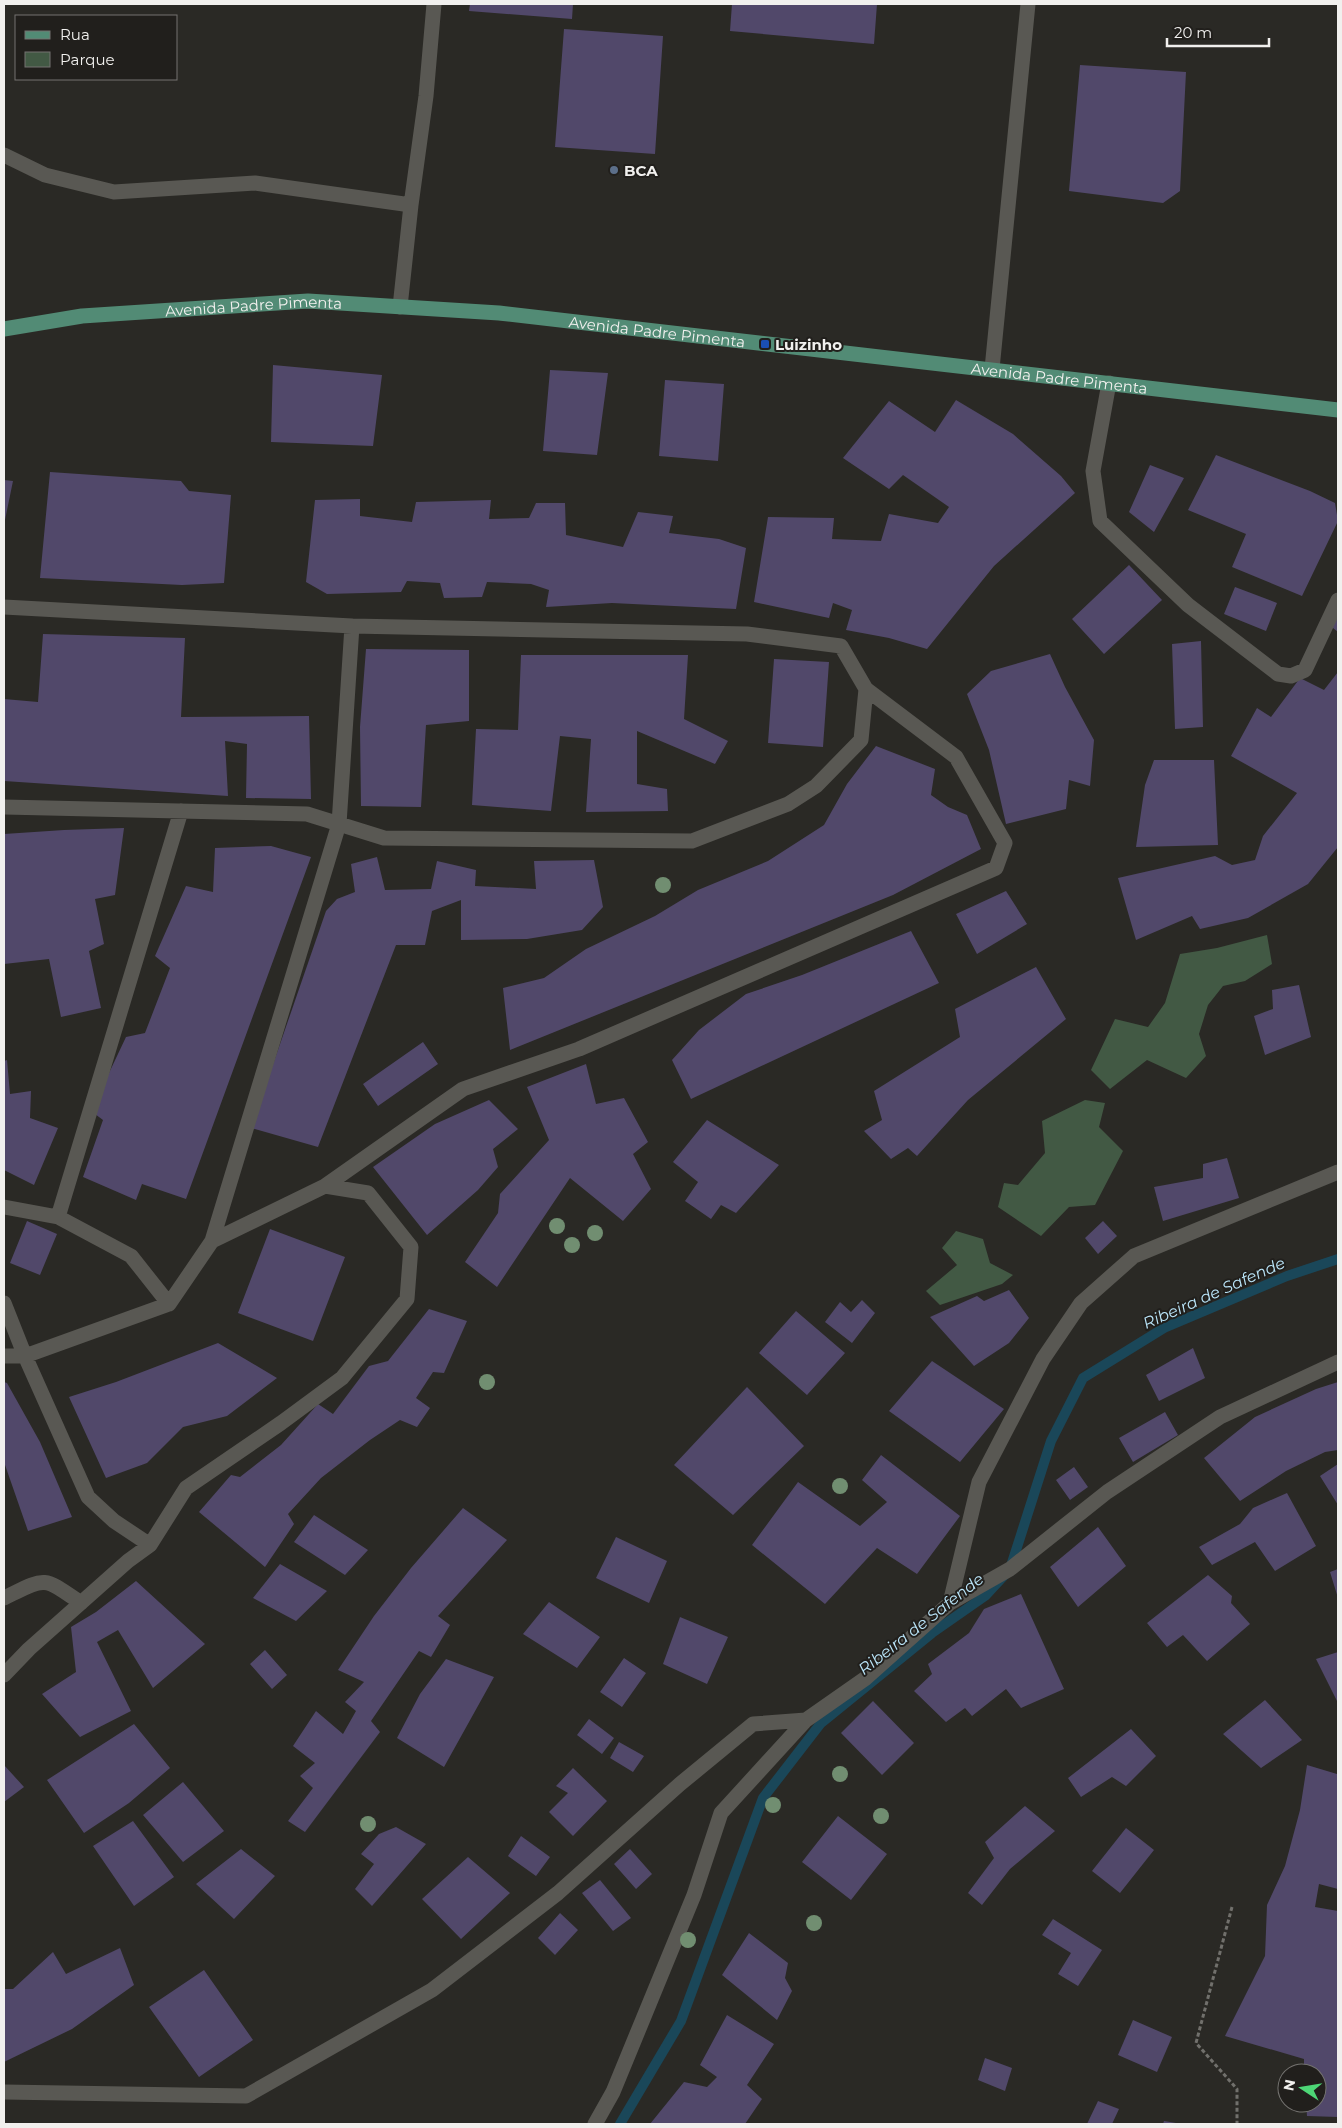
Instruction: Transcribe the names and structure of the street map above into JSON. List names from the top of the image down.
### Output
{
  "streets": {
    "main road": ["Avenida Padre Pimenta"]
  },
  "water": ["Ribeira de Safende"],
  "places": {
    "other": ["BCA"],
    "transit": ["Luizinho"]
  },
  "legend": ["Rua", "Parque"],
  "scale_bar": "20 m",
  "north": "left"
}
